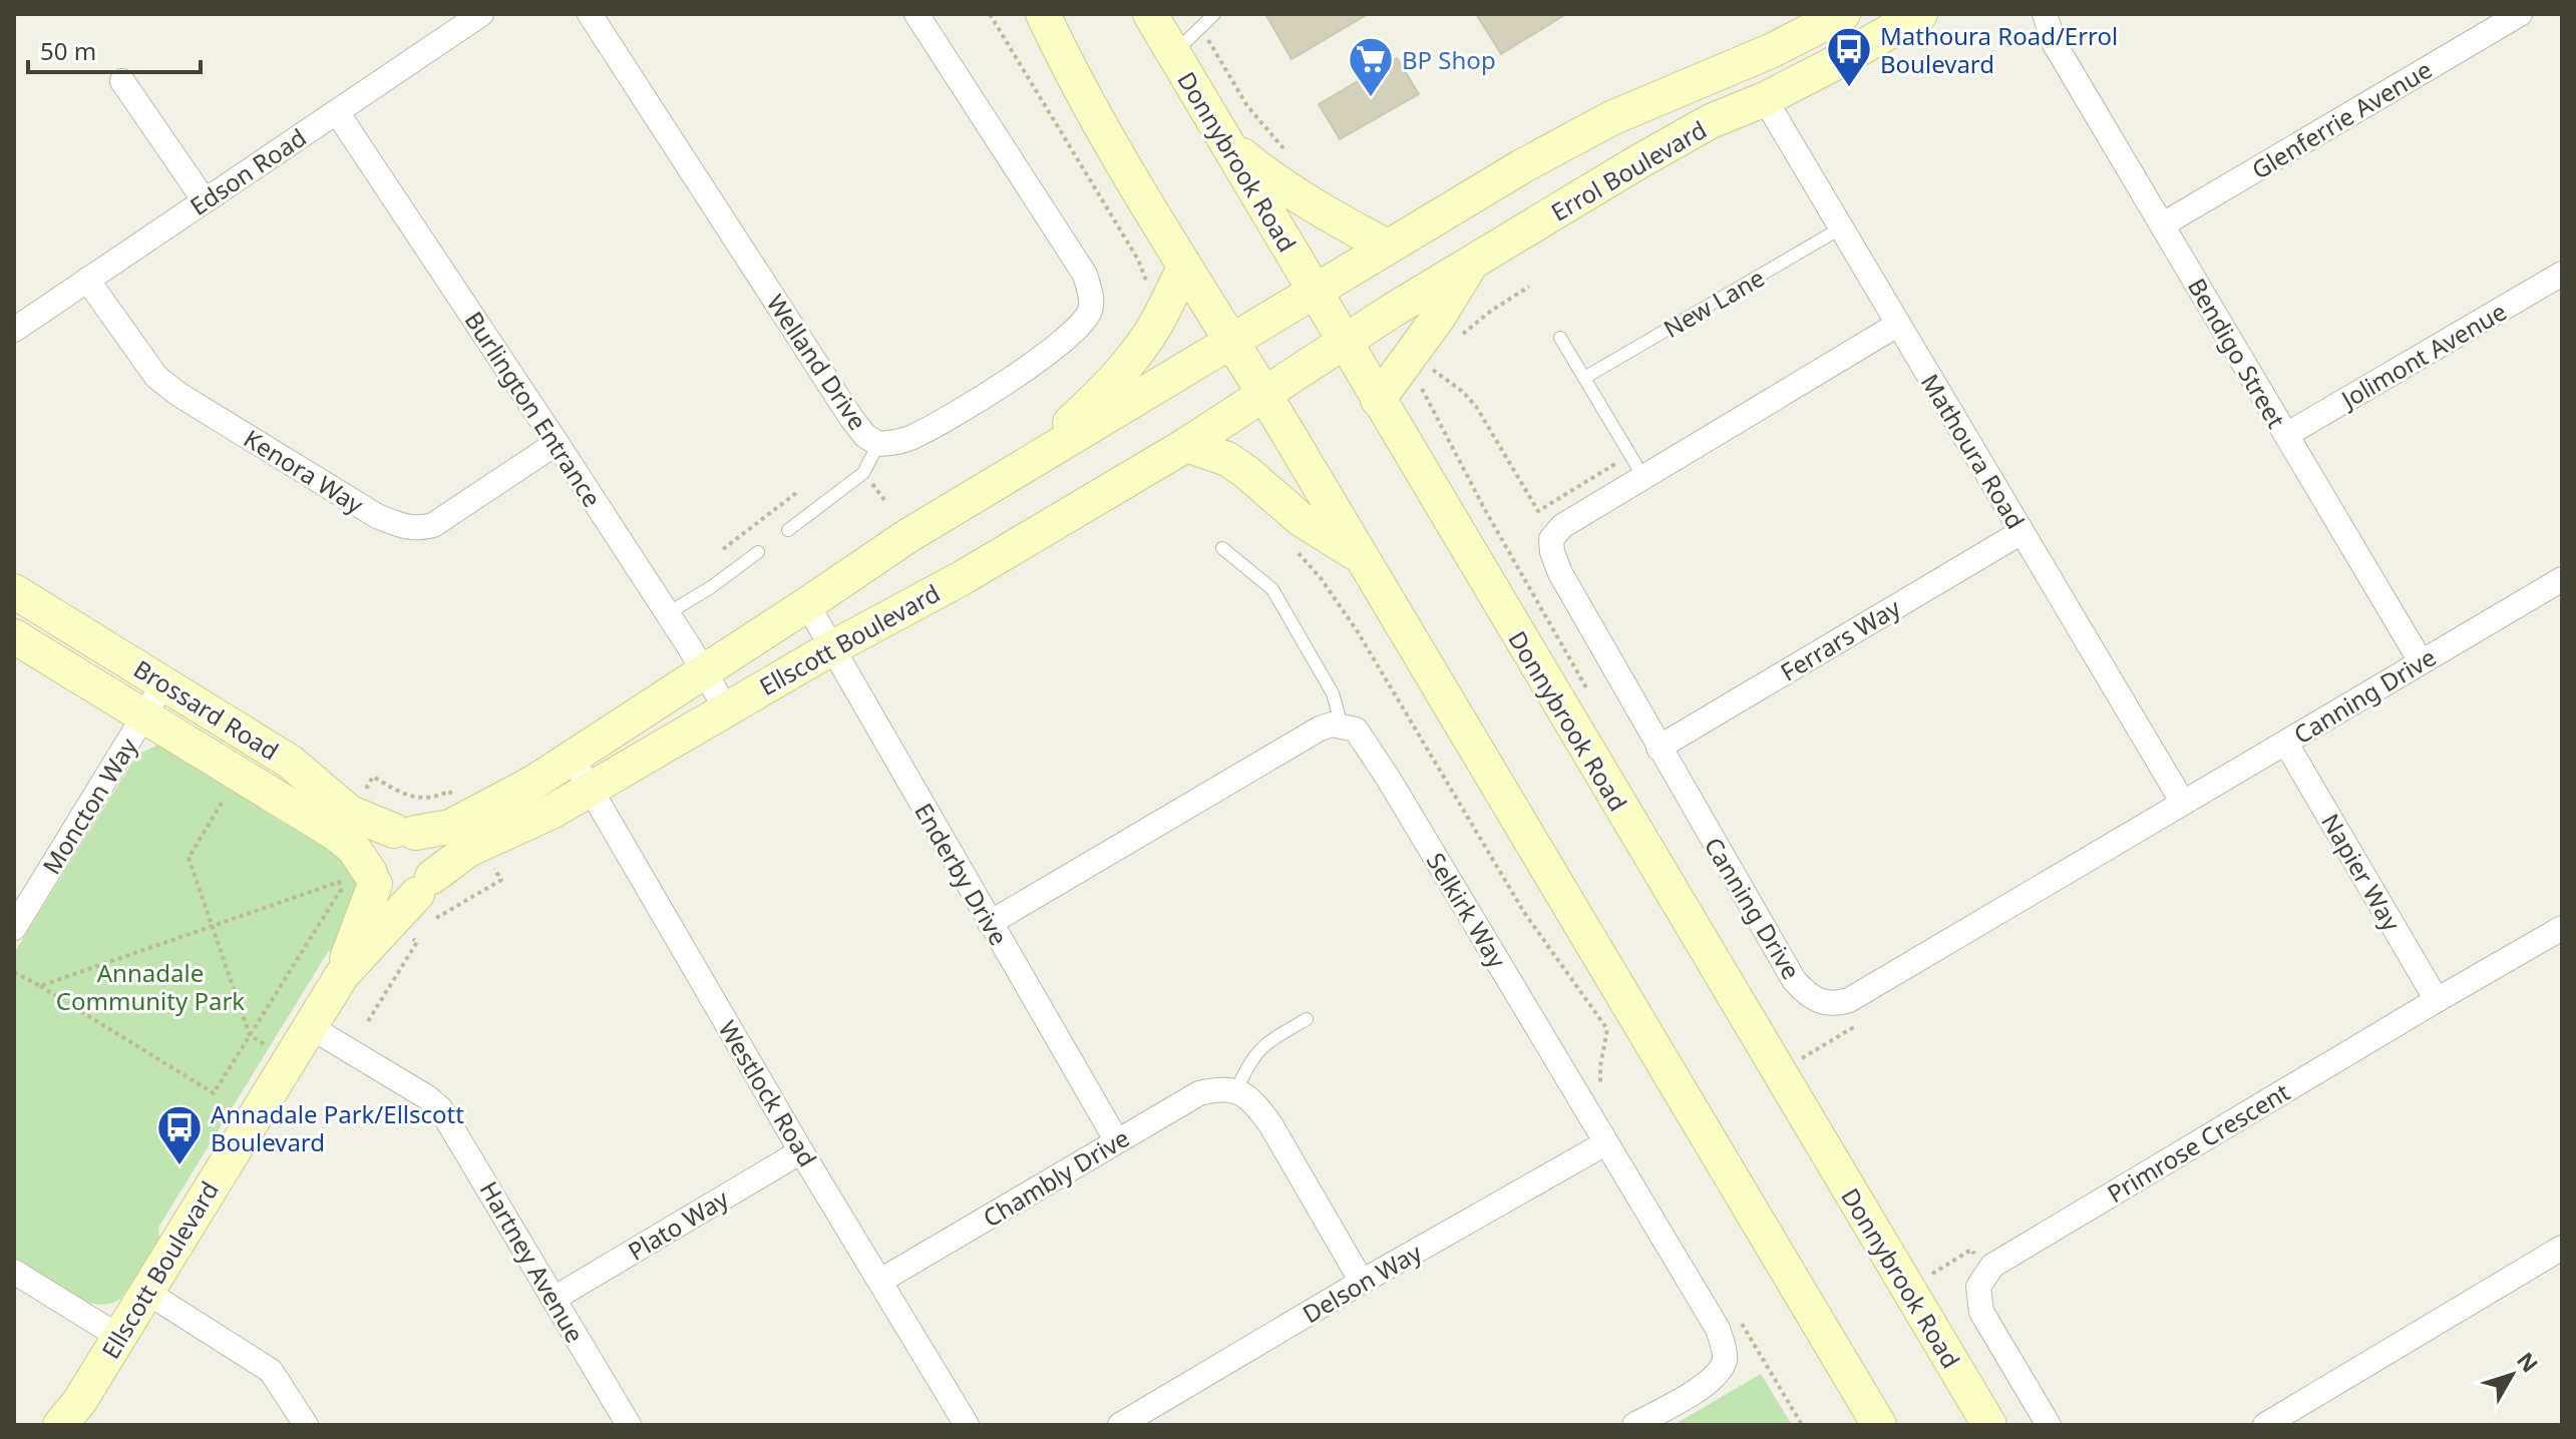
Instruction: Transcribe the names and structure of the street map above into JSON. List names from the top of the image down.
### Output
{
  "streets": {
    "street": [
      "Glenferrie Avenue",
      "Donnybrook Road",
      "Errol Boulevard",
      "Edson Road",
      "Bendigo Street",
      "Jolimont Avenue",
      "Welland Drive",
      "Burlington Entrance",
      "Mathoura Road",
      "Kenora Way",
      "Ellscott Boulevard",
      "Ferrars Way",
      "Canning Drive",
      "Brossard Road",
      "Moncton Way",
      "Napier Way",
      "Enderby Drive",
      "Selkirk Way",
      "Westlock Road",
      "Primrose Crescent",
      "Chambly Drive",
      "Plato Way",
      "Hartney Avenue",
      "Delson Way"
    ],
    "lane": ["New Lane"]
  },
  "crossings": [
    ["Glenferrie Avenue", "Bendigo Street"],
    ["Donnybrook Road", "Errol Boulevard"],
    ["Errol Boulevard", "Mathoura Road"],
    ["Errol Boulevard", "Ellscott Boulevard"],
    ["Edson Road", "Burlington Entrance"],
    ["Edson Road", "Kenora Way"],
    ["New Lane", "Mathoura Road"],
    ["Bendigo Street", "Jolimont Avenue"],
    ["Bendigo Street", "Canning Drive"],
    ["Burlington Entrance", "Kenora Way"],
    ["Burlington Entrance", "Ellscott Boulevard"],
    ["Mathoura Road", "Ferrars Way"],
    ["Mathoura Road", "Canning Drive"],
    ["Ellscott Boulevard", "Brossard Road"],
    ["Ellscott Boulevard", "Enderby Drive"],
    ["Ellscott Boulevard", "Westlock Road"],
    ["Ellscott Boulevard", "Hartney Avenue"],
    ["Ferrars Way", "Canning Drive"],
    ["Canning Drive", "Napier Way"],
    ["Brossard Road", "Moncton Way"],
    ["Napier Way", "Primrose Crescent"],
    ["Enderby Drive", "Chambly Drive"],
    ["Selkirk Way", "Delson Way"],
    ["Westlock Road", "Chambly Drive"],
    ["Westlock Road", "Plato Way"],
    ["Plato Way", "Hartney Avenue"]
  ],
  "parks": ["Annadale Community Park"],
  "places": {
    "bus stop": ["Mathoura Road/Errol Boulevard", "Annadale Park/Ellscott Boulevard"],
    "supermarket": ["BP Shop"]
  },
  "scale_bar": "50 m",
  "north": "top right"
}
